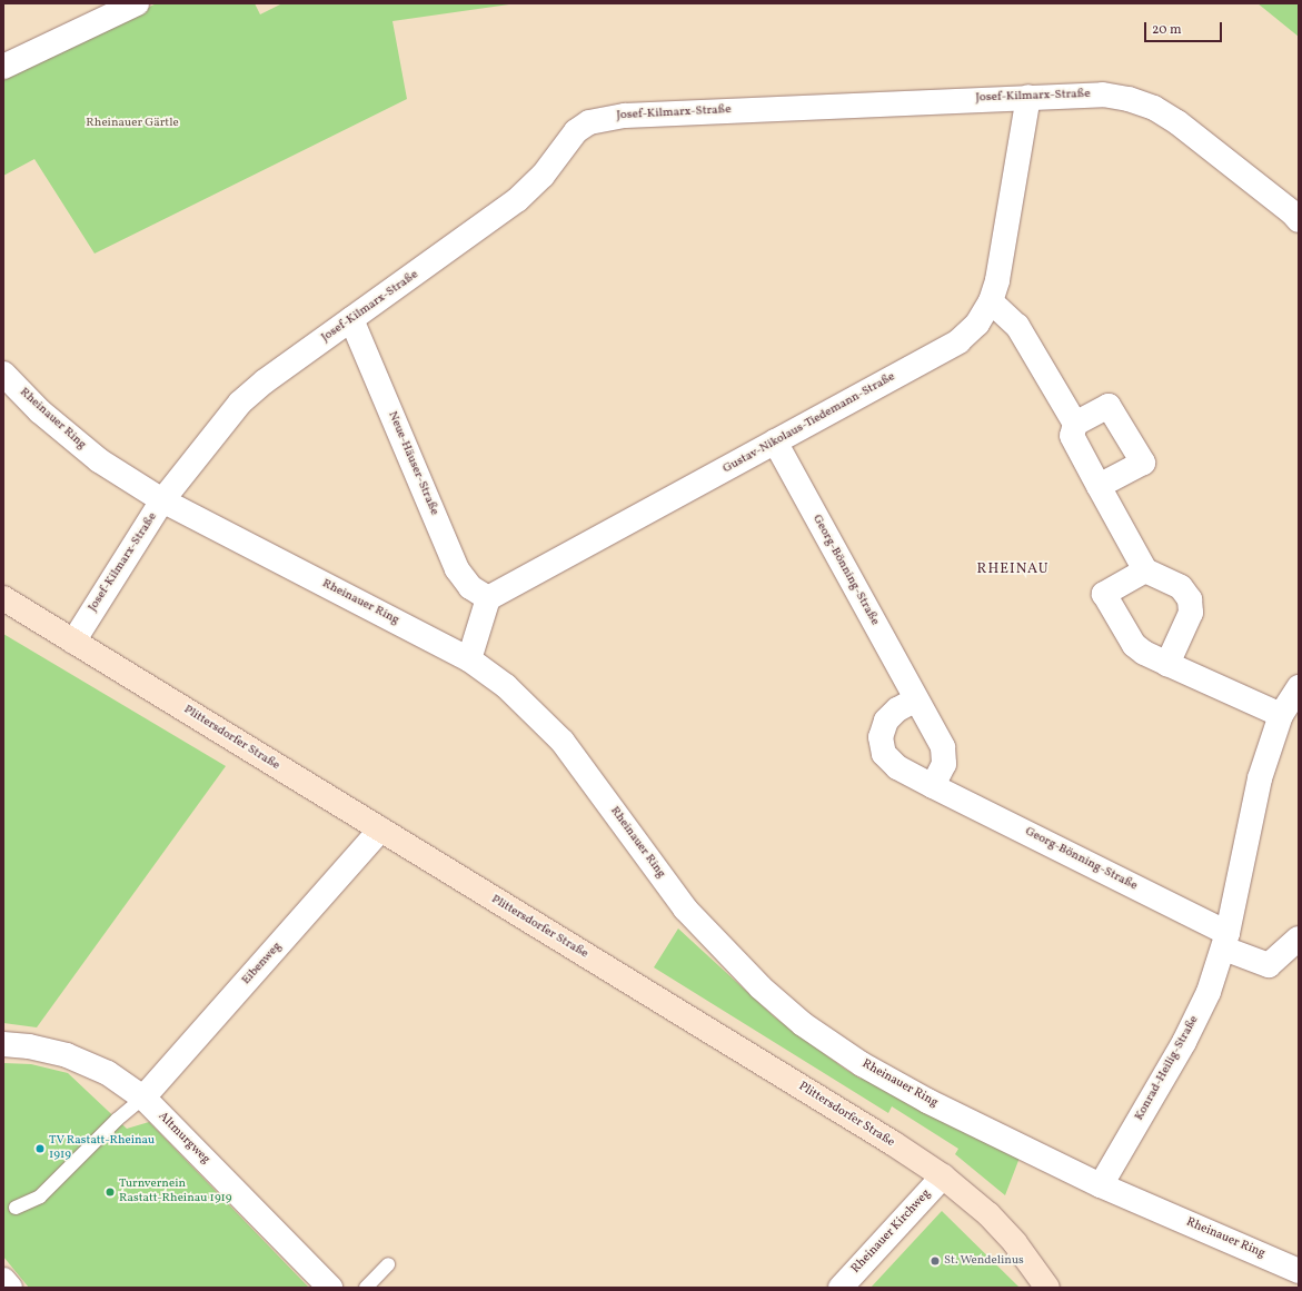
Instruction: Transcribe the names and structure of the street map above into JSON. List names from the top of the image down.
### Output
{
  "streets": {
    "street": [
      "Josef-Kilmarx-Straße",
      "Rheinauer Ring",
      "Gustav-Nikolaus-Tiedemann-Straße",
      "Neue-Häuser-Straße",
      "Georg-Bönning-Straße",
      "Plittersdorfer Straße",
      "Eibenweg",
      "Konrad-Heilig-Straße",
      "Altmurgweg",
      "Rheinauer Kirchweg"
    ]
  },
  "crossings": [
    ["Josef-Kilmarx-Straße", "Rheinauer Ring"],
    ["Josef-Kilmarx-Straße", "Gustav-Nikolaus-Tiedemann-Straße"],
    ["Josef-Kilmarx-Straße", "Neue-Häuser-Straße"],
    ["Josef-Kilmarx-Straße", "Plittersdorfer Straße"],
    ["Rheinauer Ring", "Konrad-Heilig-Straße"],
    ["Gustav-Nikolaus-Tiedemann-Straße", "Neue-Häuser-Straße"],
    ["Gustav-Nikolaus-Tiedemann-Straße", "Georg-Bönning-Straße"],
    ["Georg-Bönning-Straße", "Konrad-Heilig-Straße"],
    ["Plittersdorfer Straße", "Eibenweg"],
    ["Plittersdorfer Straße", "Rheinauer Kirchweg"],
    ["Eibenweg", "Altmurgweg"]
  ],
  "districts": ["RHEINAU"],
  "parks": ["Rheinauer Gärtle"],
  "places": ["TV Rastatt-Rheinau 1919", "Turnvernein Rastatt-Rheinau 1919", "St. Wendelinus"],
  "scale_bar": "20 m"
}
